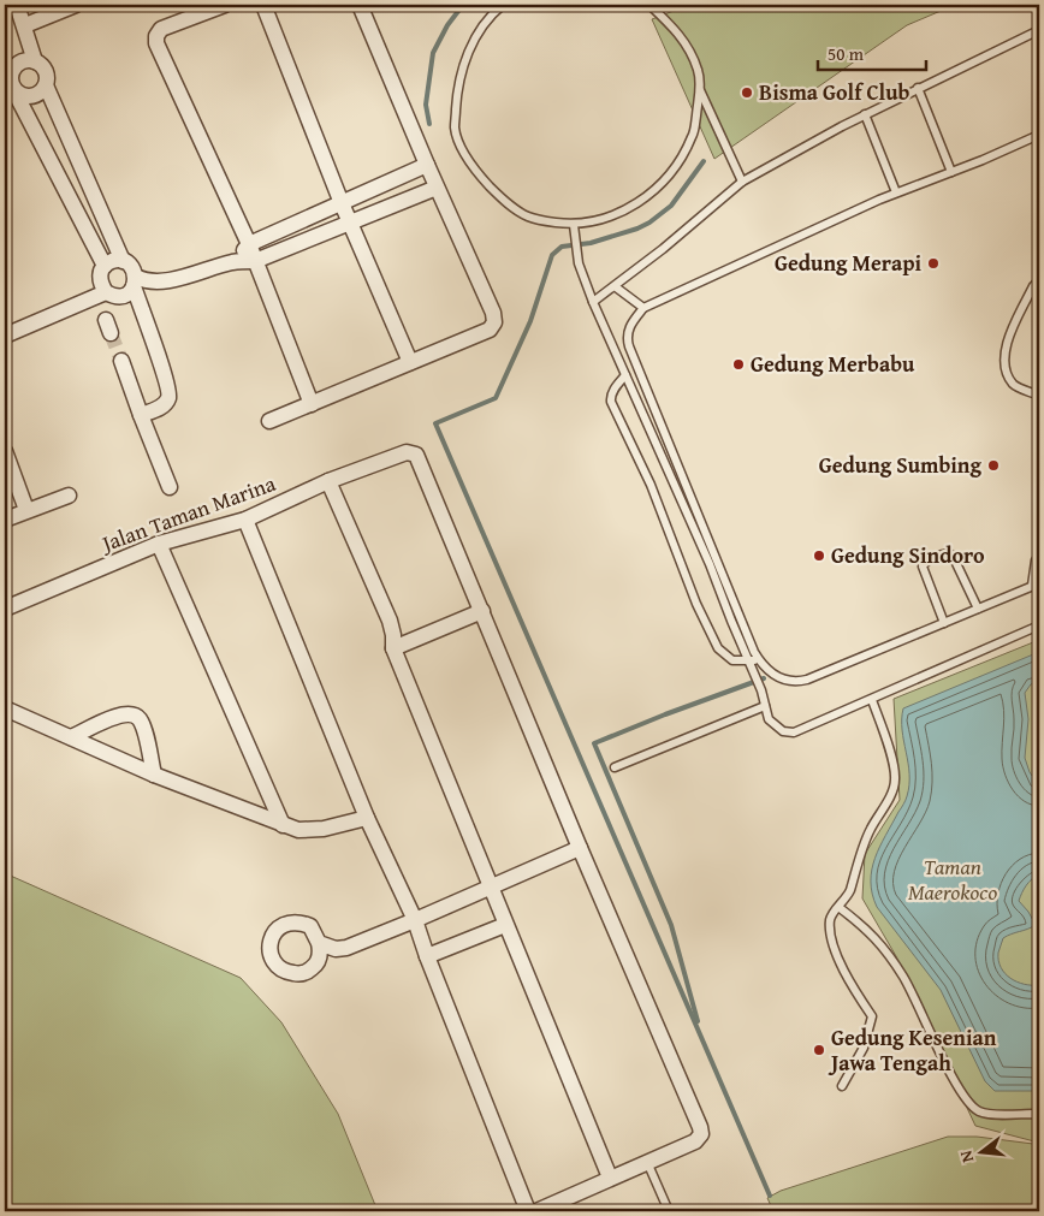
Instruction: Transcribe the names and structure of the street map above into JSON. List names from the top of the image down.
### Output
{
  "streets": {
    "street": ["Jalan Taman Marina"]
  },
  "parks": ["Taman Maerokoco"],
  "places": [
    "Bisma Golf Club",
    "Gedung Merapi",
    "Gedung Merbabu",
    "Gedung Sumbing",
    "Gedung Sindoro",
    "Gedung Kesenian Jawa Tengah"
  ],
  "scale_bar": "50 m",
  "north": "left"
}
